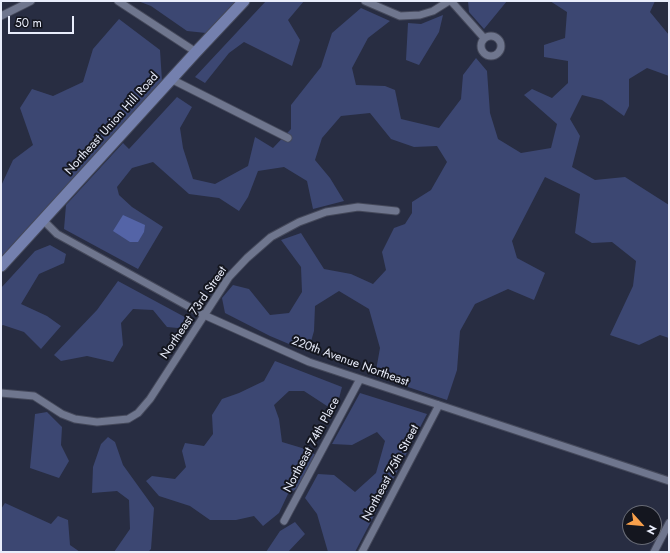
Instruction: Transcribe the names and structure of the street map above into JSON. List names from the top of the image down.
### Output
{
  "streets": {
    "street": [
      "Northeast Union Hill Road",
      "Northeast 73rd Street",
      "220th Avenue Northeast",
      "Northeast 74th Place",
      "Northeast 75th Street"
    ]
  },
  "crossings": [
    ["Northeast Union Hill Road", "220th Avenue Northeast"],
    ["Northeast 73rd Street", "220th Avenue Northeast"],
    ["220th Avenue Northeast", "Northeast 74th Place"],
    ["220th Avenue Northeast", "Northeast 75th Street"]
  ],
  "scale_bar": "50 m",
  "north": "bottom right"
}
